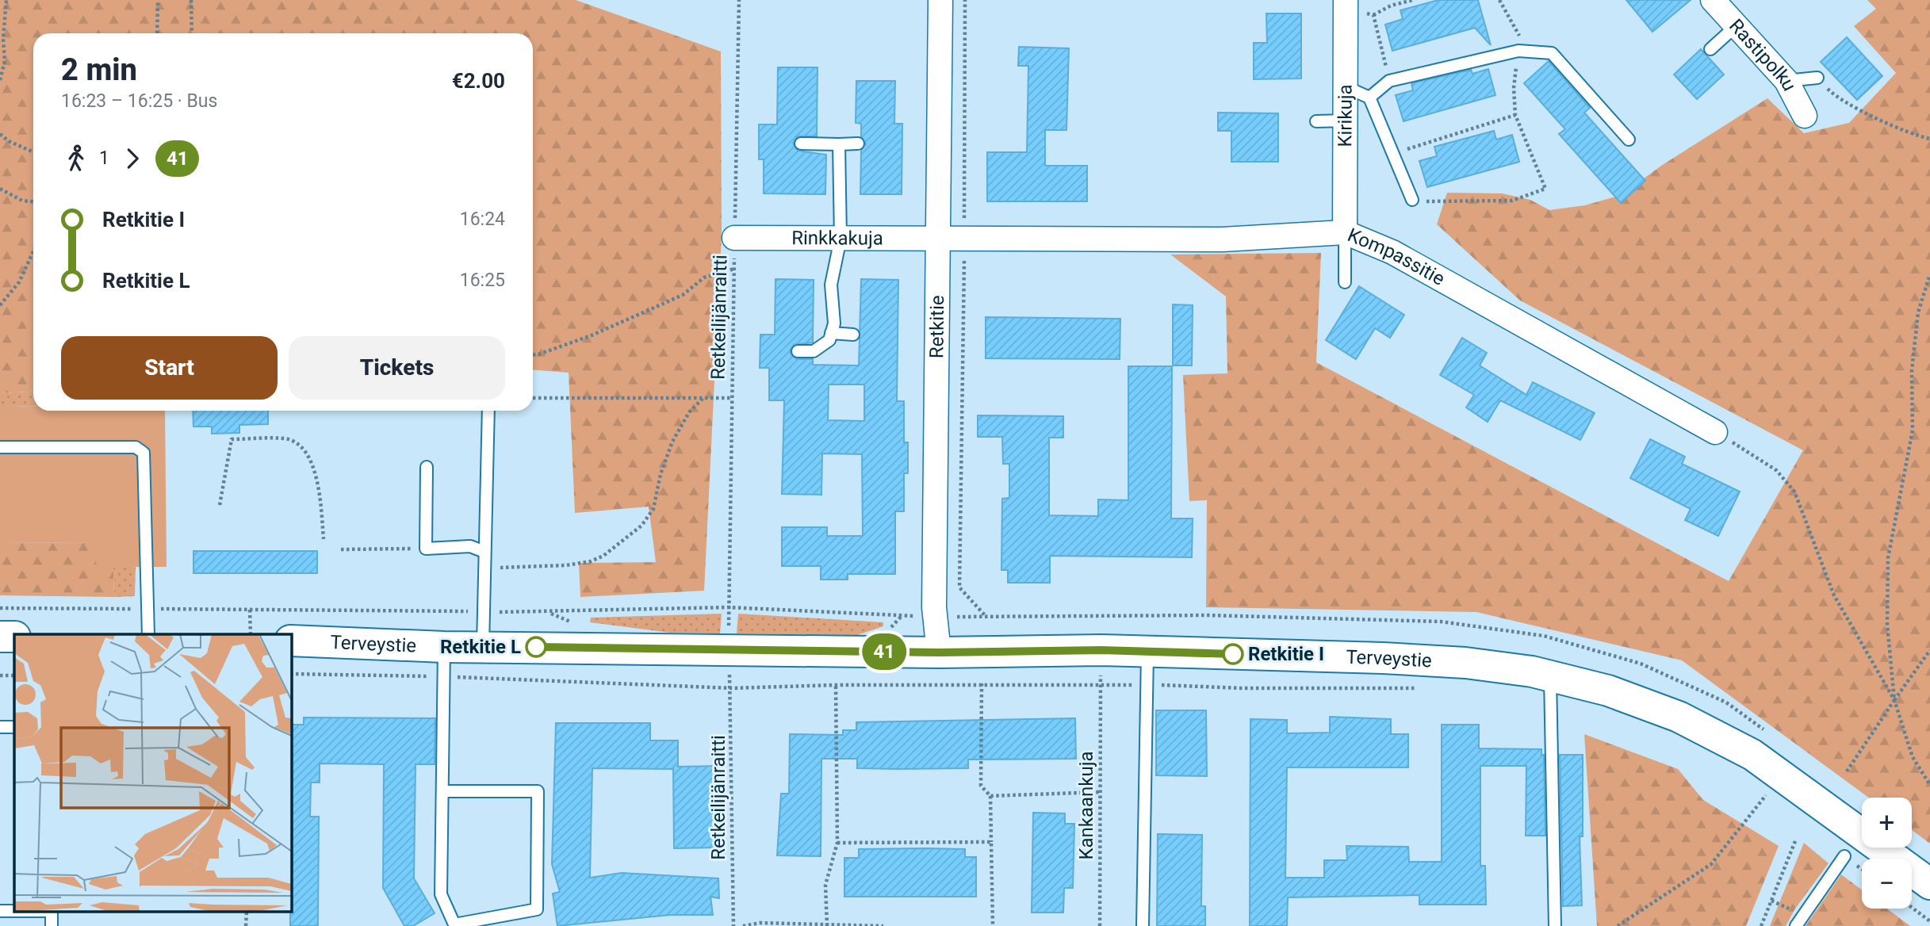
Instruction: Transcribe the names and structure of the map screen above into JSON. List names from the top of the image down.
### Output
{
  "streets": {
    "main road": ["Terveystie"],
    "street": [
      "Rastipolku",
      "Kirikuja",
      "Rinkkakuja",
      "Kompassitie",
      "Retkitie"
    ],
    "path": ["Retkeilijänraitti", "Kankaankuja"]
  },
  "crossings": [
    ["Kirikuja", "Kompassitie"],
    ["Rinkkakuja", "Kompassitie"],
    ["Rinkkakuja", "Retkeilijänraitti"],
    ["Rinkkakuja", "Retkitie"],
    ["Kompassitie", "Retkitie"],
    ["Retkitie", "Terveystie"]
  ],
  "places": ["Retkitie L", "Retkitie I"],
  "lines": ["bus line 41"],
  "page": {
    "on_map": "41",
    "heading": ["2 min", "16:23 – 16:25 · Bus", "€2.00"],
    "legs": ["1", "41"],
    "list": [
      {
        "name": "Retkitie I",
        "value": "16:24"
      },
      {
        "name": "Retkitie L",
        "value": "16:25"
      }
    ],
    "buttons": ["Start", "Tickets"],
    "map_buttons": ["+", "−"]
  }
}
